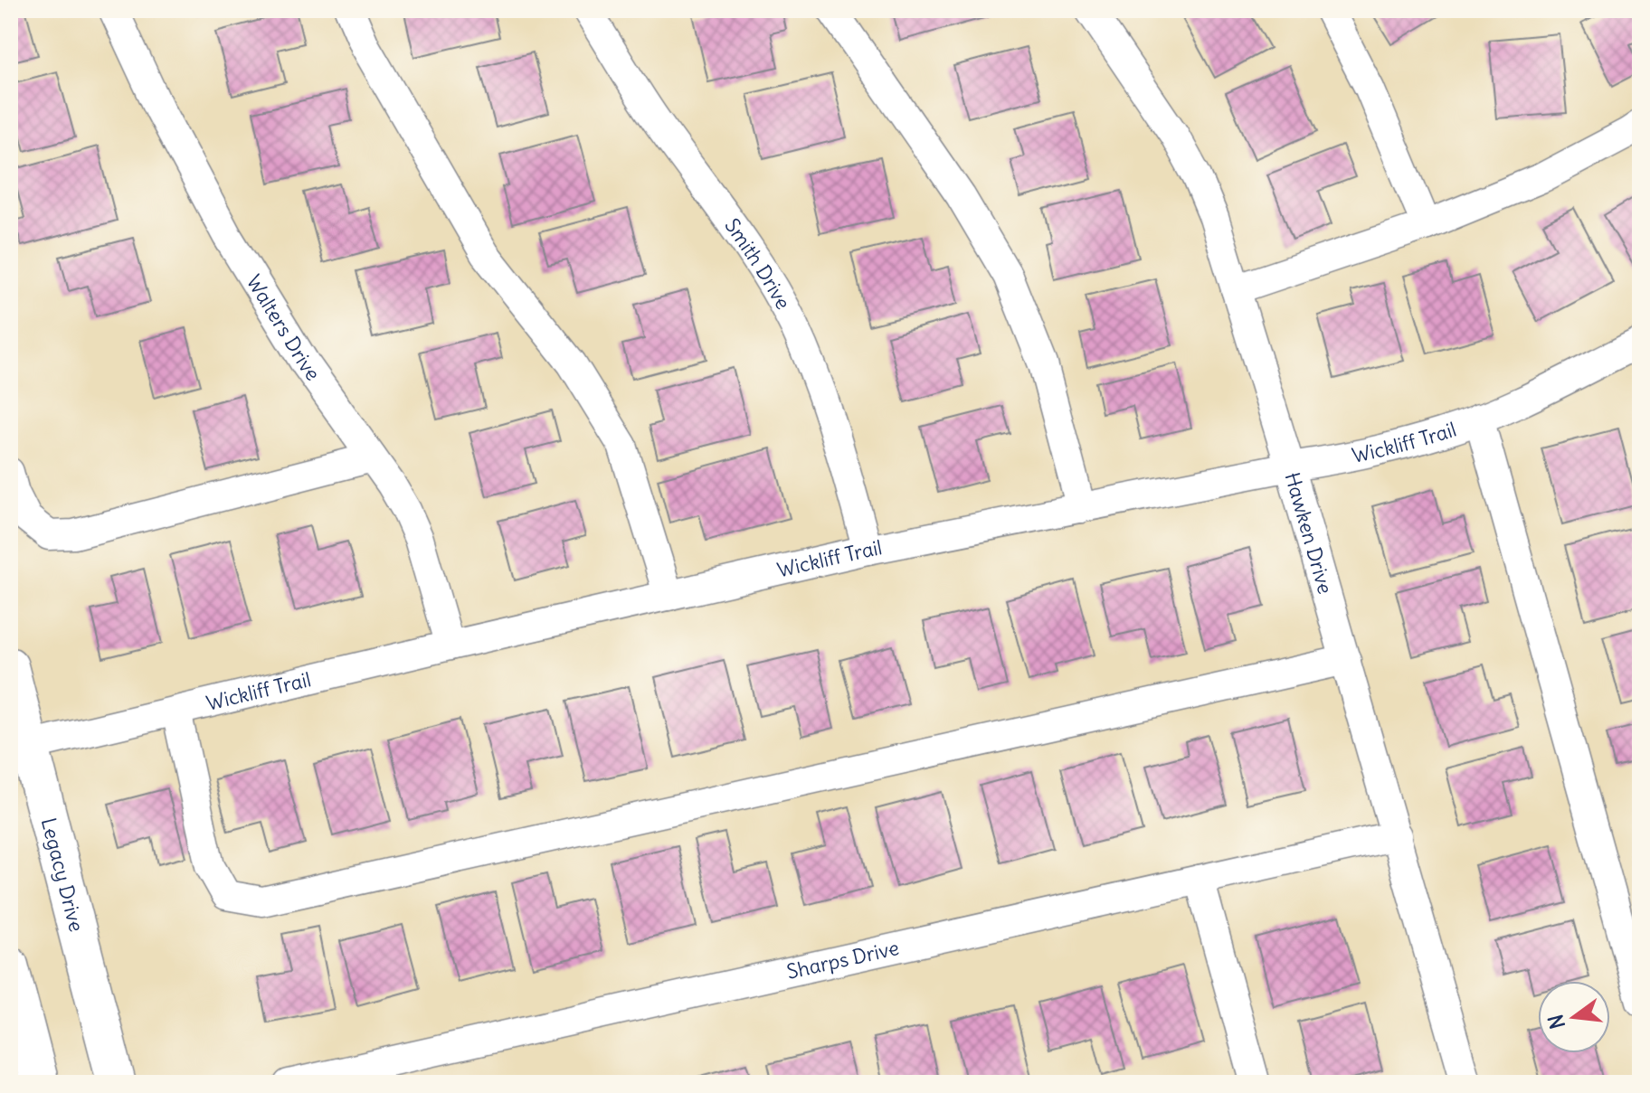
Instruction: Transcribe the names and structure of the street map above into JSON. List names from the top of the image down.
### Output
{
  "streets": {
    "main road": ["Legacy Drive"],
    "street": [
      "Smith Drive",
      "Walters Drive",
      "Wickliff Trail",
      "Hawken Drive",
      "Sharps Drive"
    ]
  },
  "crossings": [
    ["Smith Drive", "Wickliff Trail"],
    ["Walters Drive", "Wickliff Trail"],
    ["Wickliff Trail", "Hawken Drive"],
    ["Wickliff Trail", "Legacy Drive"],
    ["Hawken Drive", "Sharps Drive"]
  ],
  "north": "left"
}
